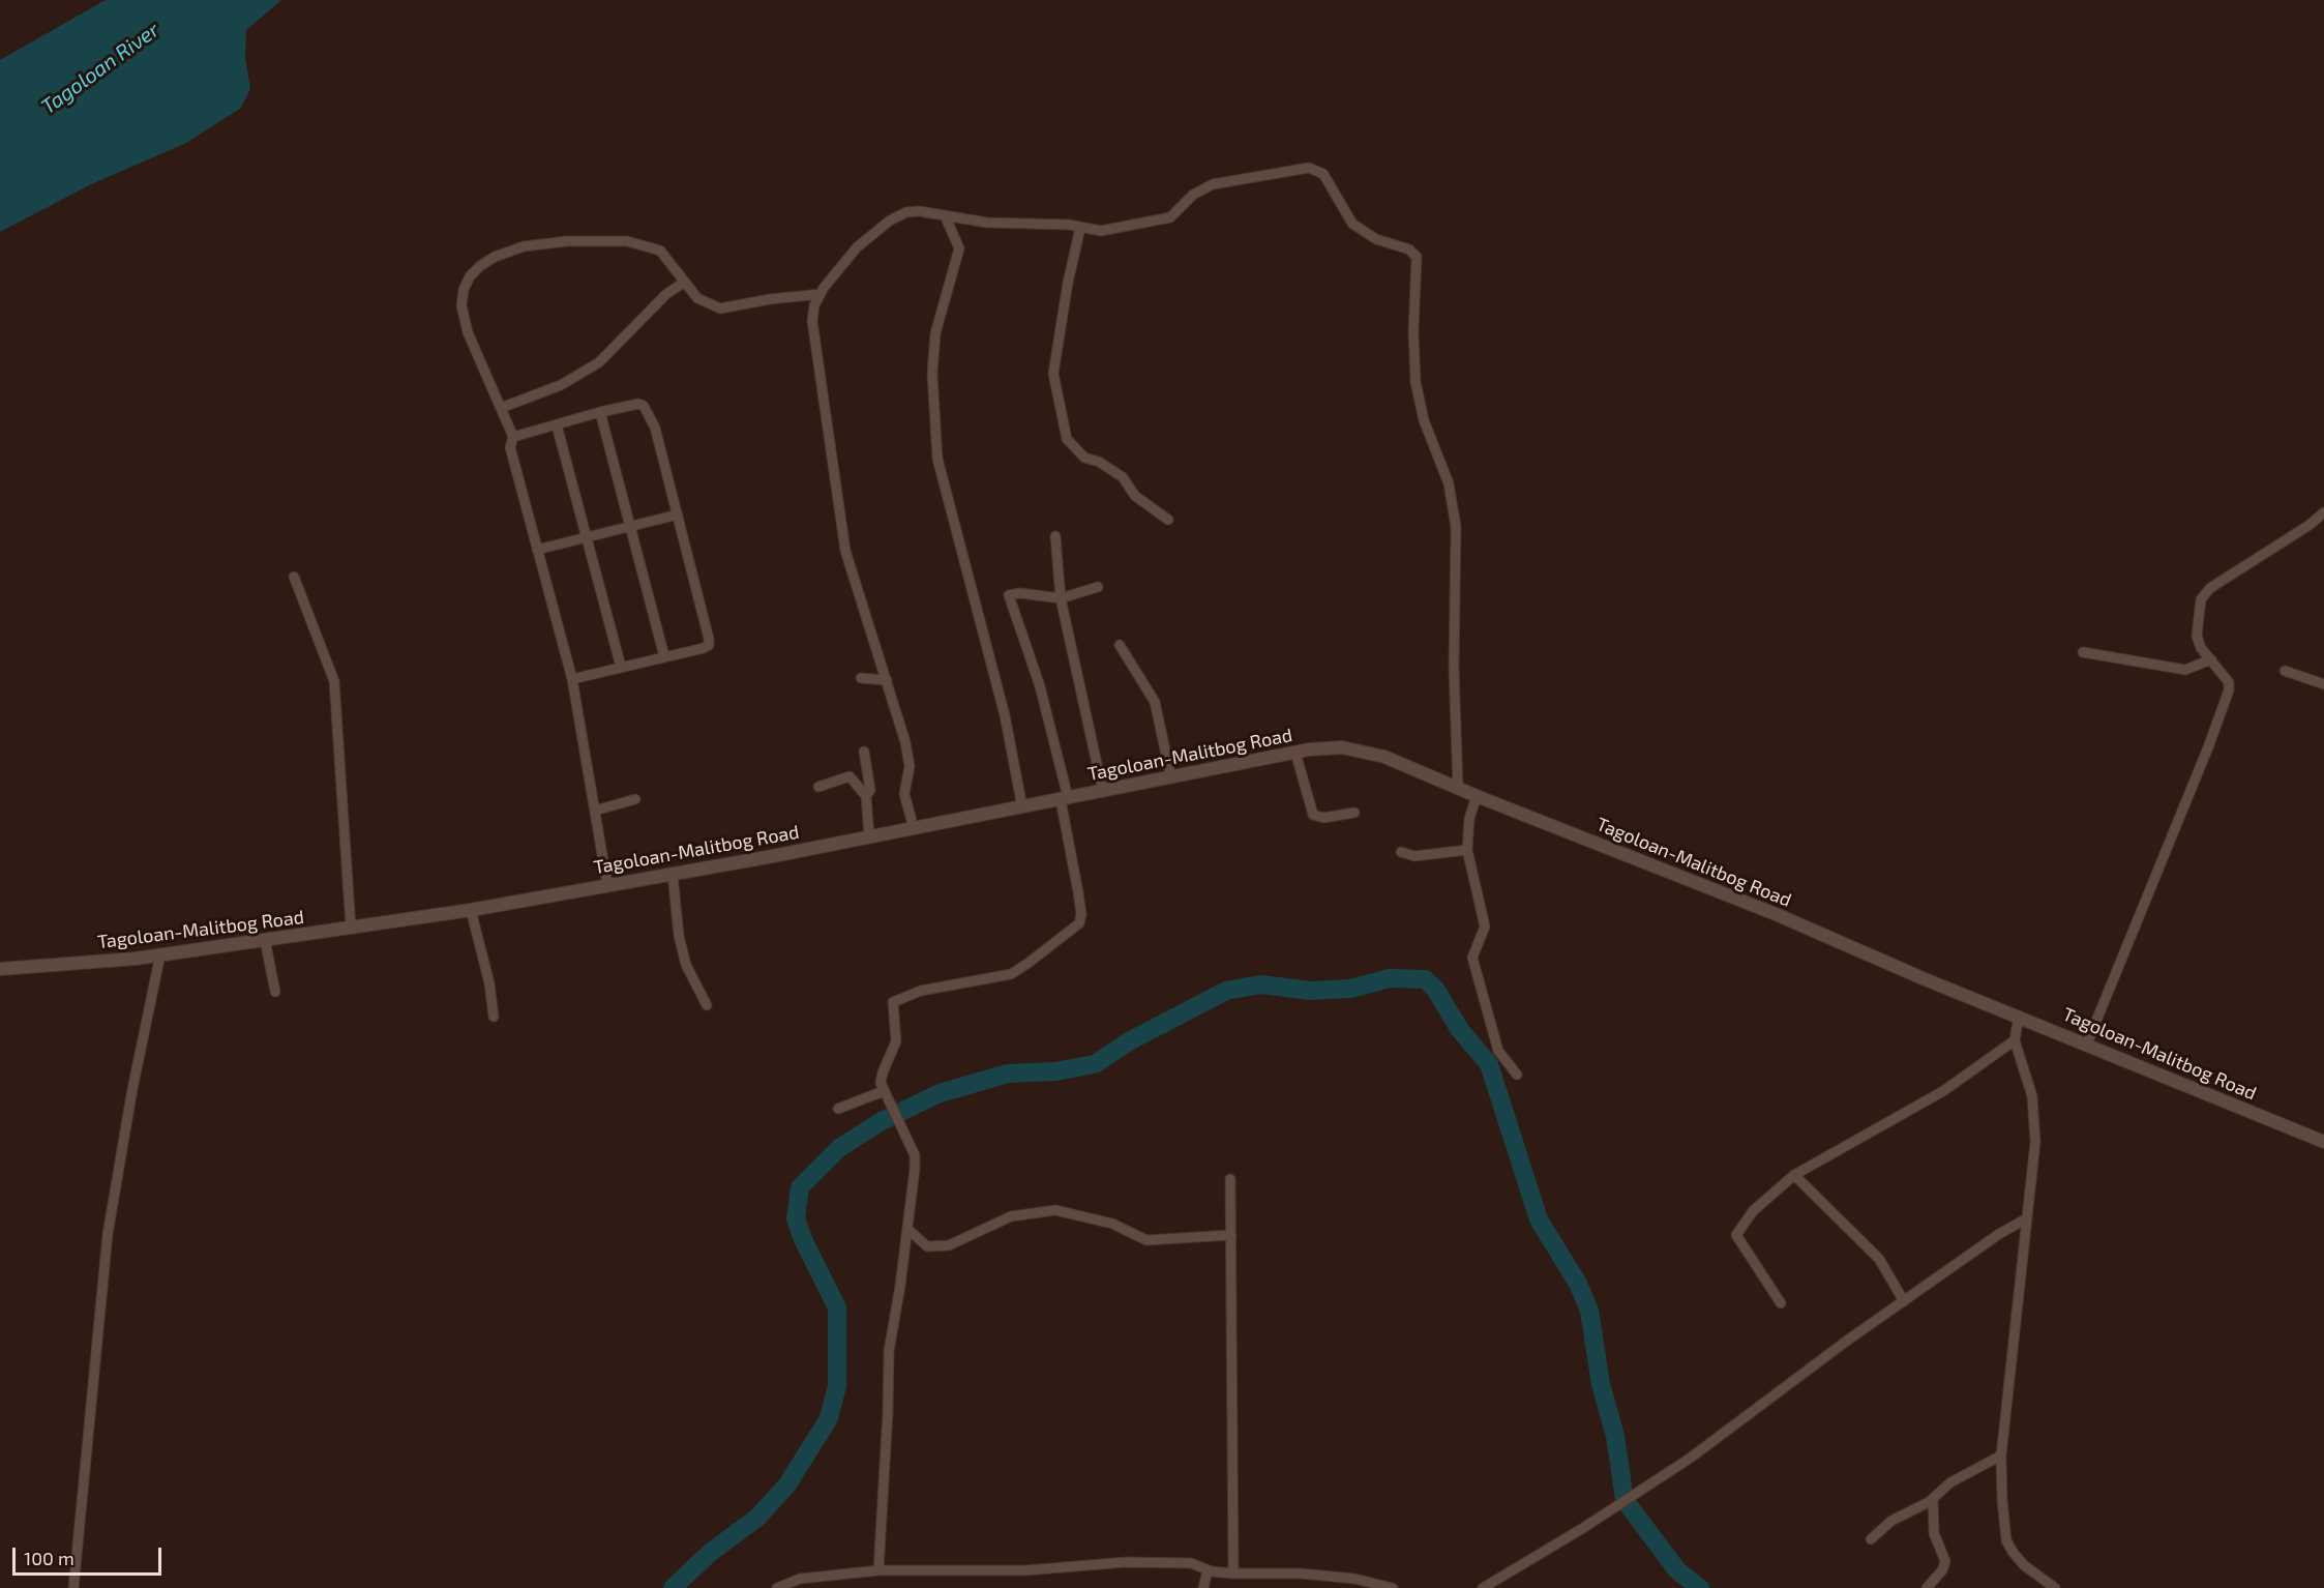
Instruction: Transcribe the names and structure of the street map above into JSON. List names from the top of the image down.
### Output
{
  "streets": {
    "main road": ["Tagoloan-Malitbog Road"]
  },
  "water": ["Tagoloan River"],
  "scale_bar": "100 m"
}
